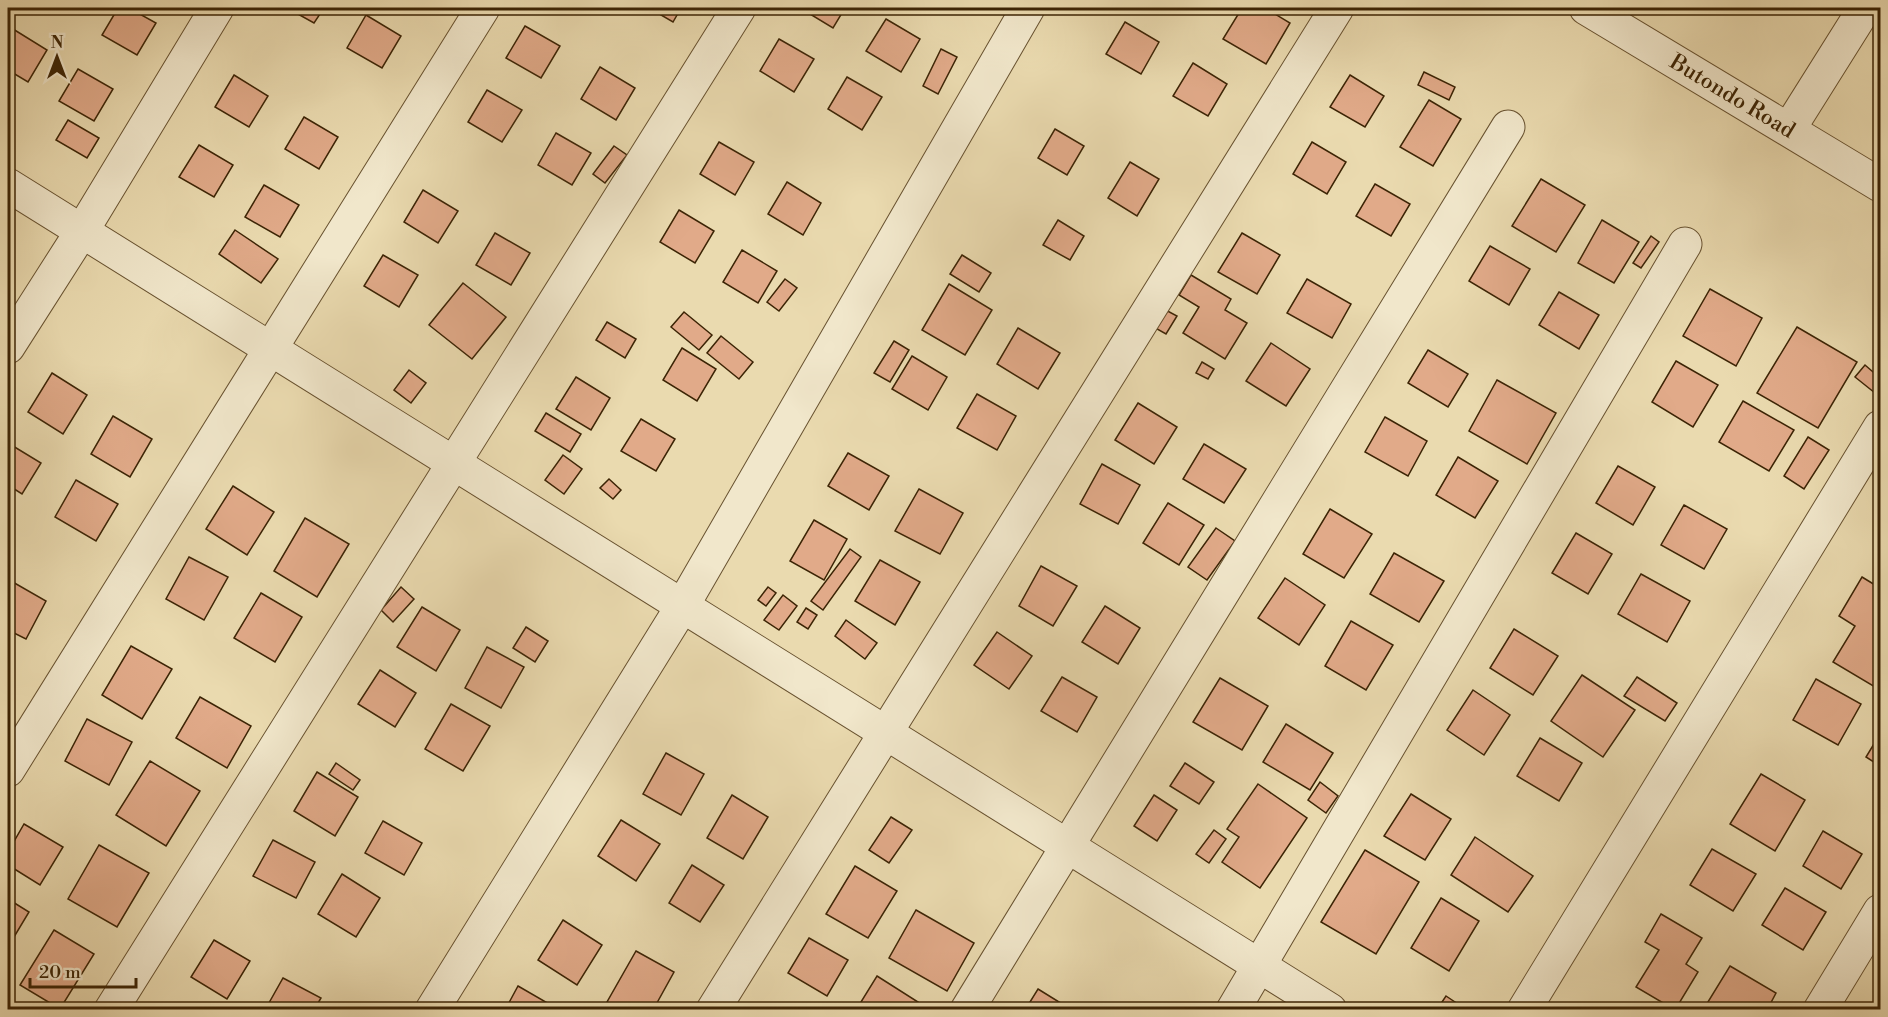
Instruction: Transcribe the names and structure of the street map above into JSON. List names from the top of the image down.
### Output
{
  "streets": {
    "street": ["Butondo Road"]
  },
  "scale_bar": "20 m",
  "north": "top"
}
